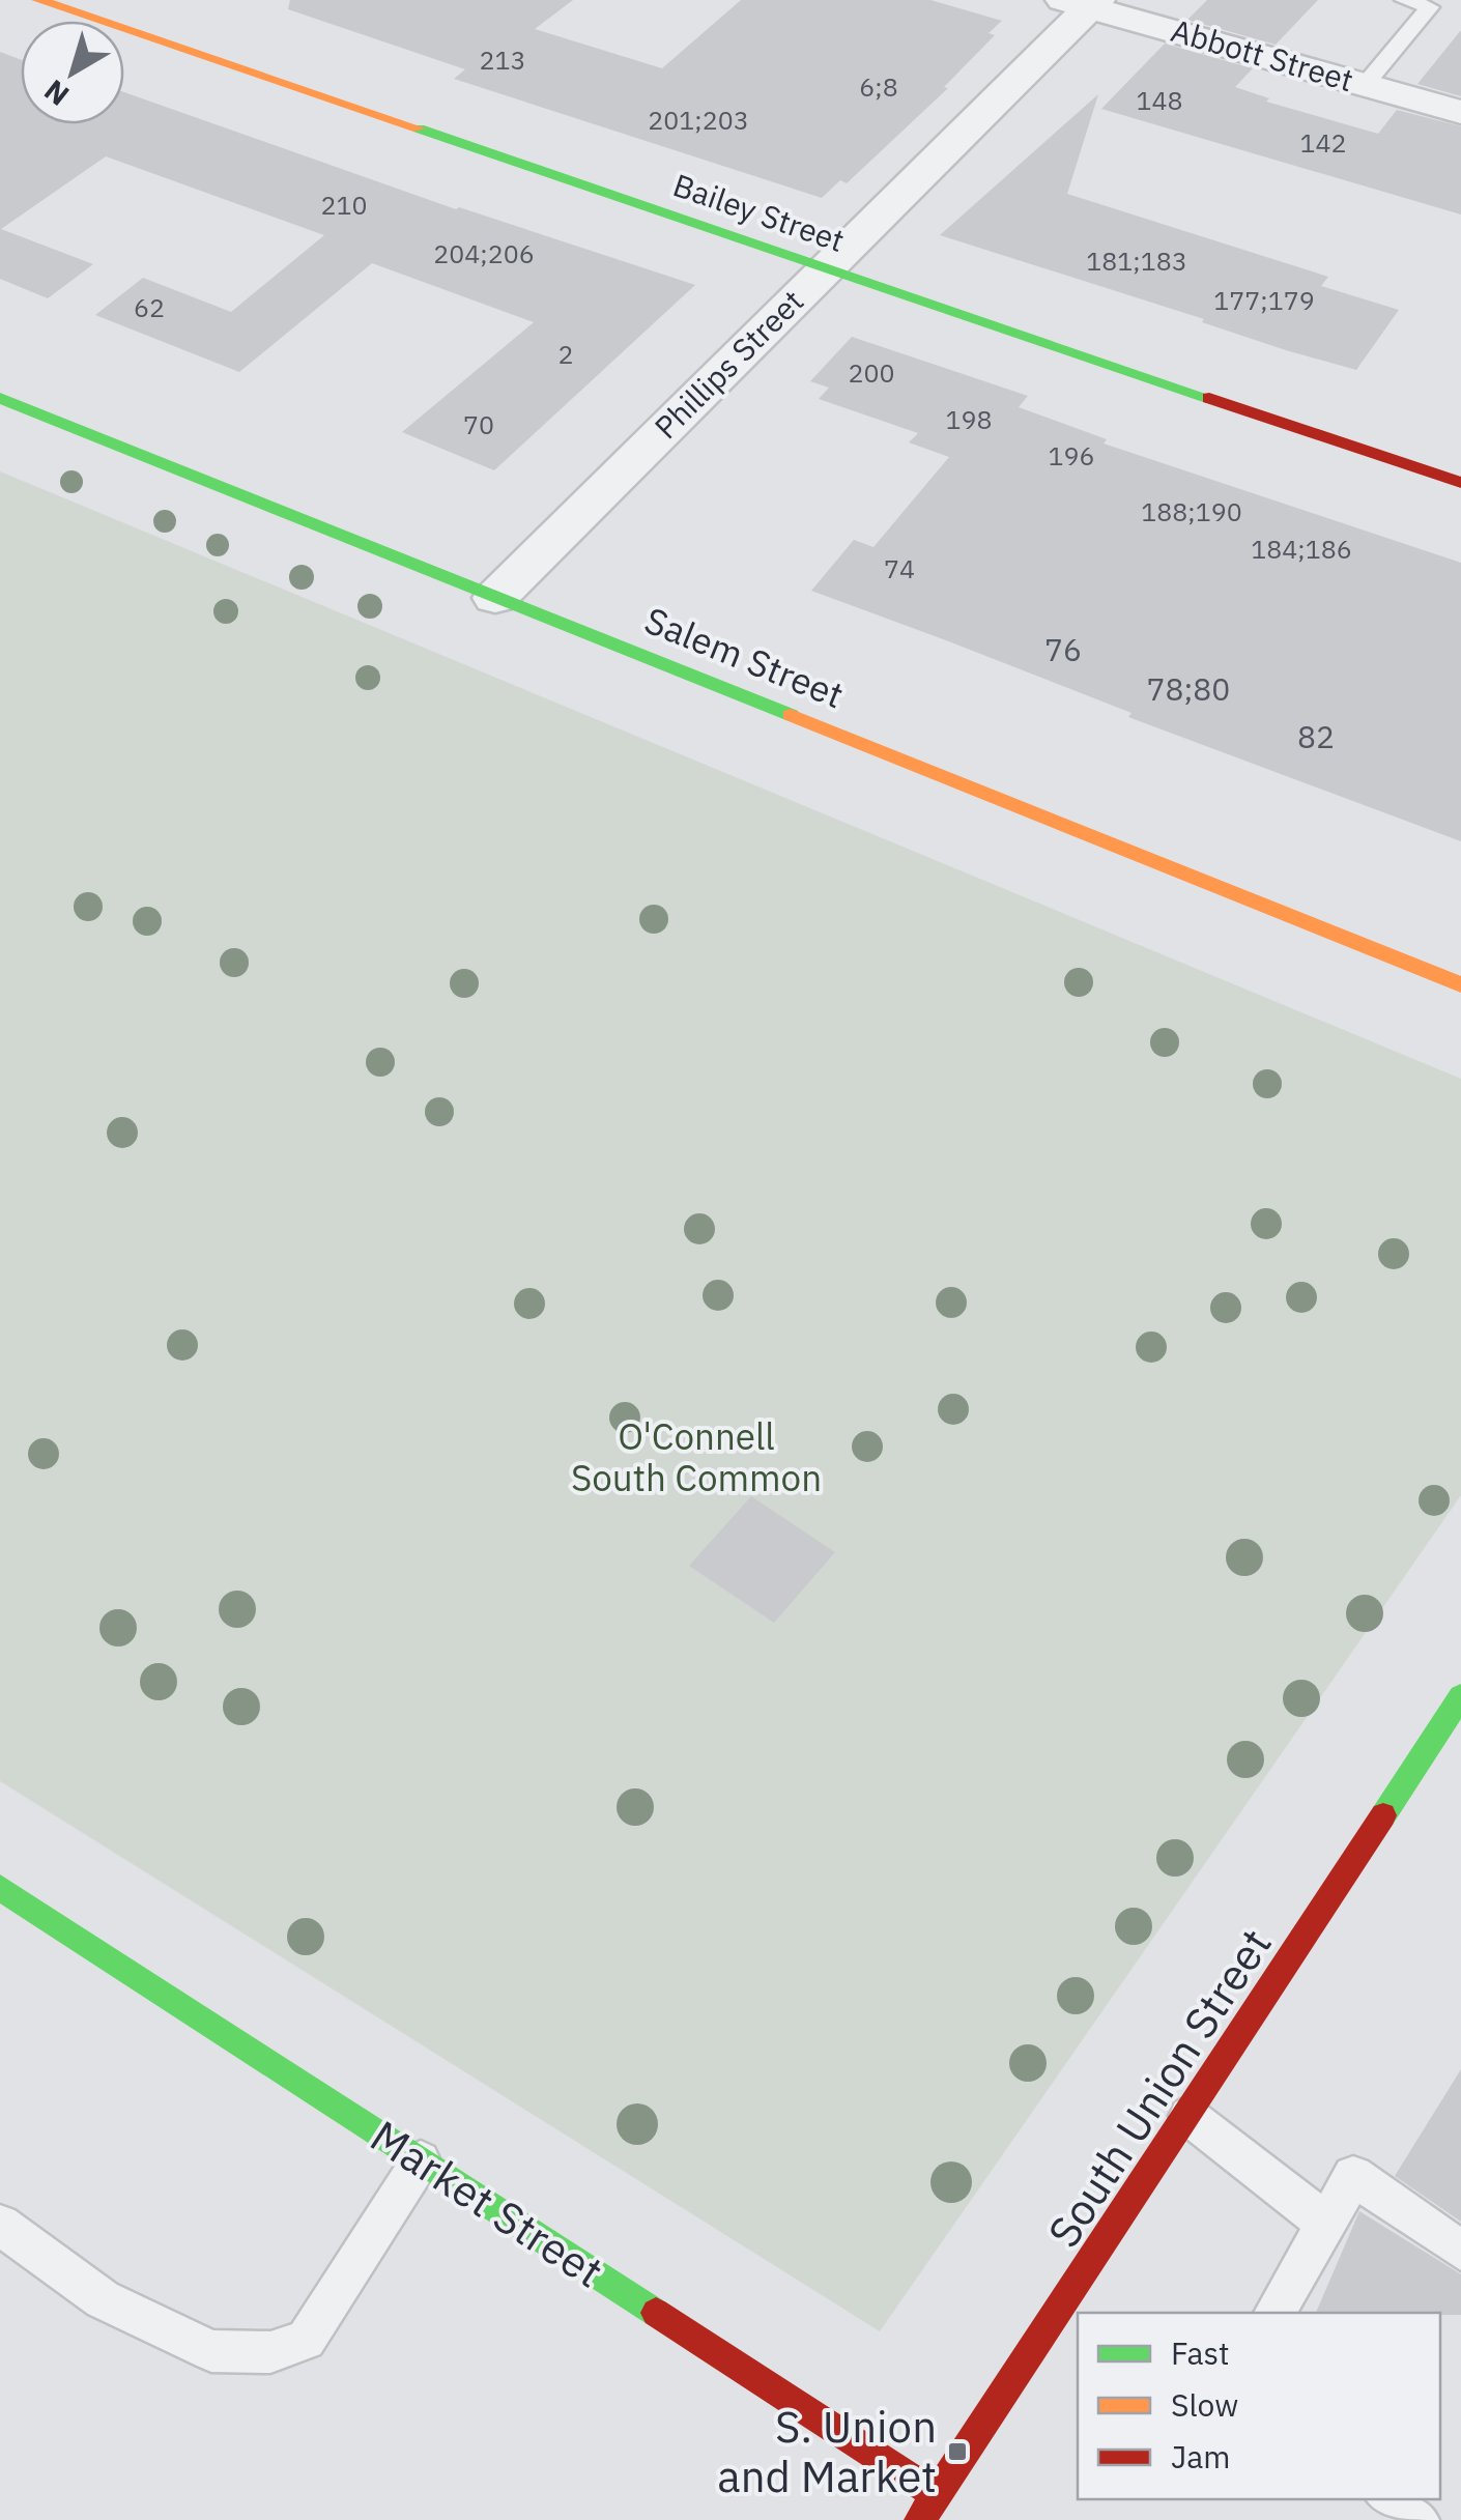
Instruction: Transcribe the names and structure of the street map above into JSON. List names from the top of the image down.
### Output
{
  "streets": {
    "street": [
      "Abbott Street",
      "Bailey Street",
      "Phillips Street",
      "Salem Street",
      "South Union Street",
      "Market Street"
    ]
  },
  "crossings": [
    ["Abbott Street", "Phillips Street"],
    ["Bailey Street", "Phillips Street"],
    ["Phillips Street", "Salem Street"],
    ["South Union Street", "Market Street"]
  ],
  "parks": ["O'Connell South Common"],
  "places": {
    "transit": ["S. Union and Market"]
  },
  "house_numbers": [
    "213",
    "6;8",
    "148",
    "201;203",
    "142",
    "210",
    "204;206",
    "181;183",
    "177;179",
    "62",
    "2",
    "200",
    "198",
    "70",
    "196",
    "188;190",
    "184;186",
    "74",
    "76",
    "78;80",
    "82"
  ],
  "legend": ["Fast", "Slow", "Jam"],
  "north": "bottom left"
}
